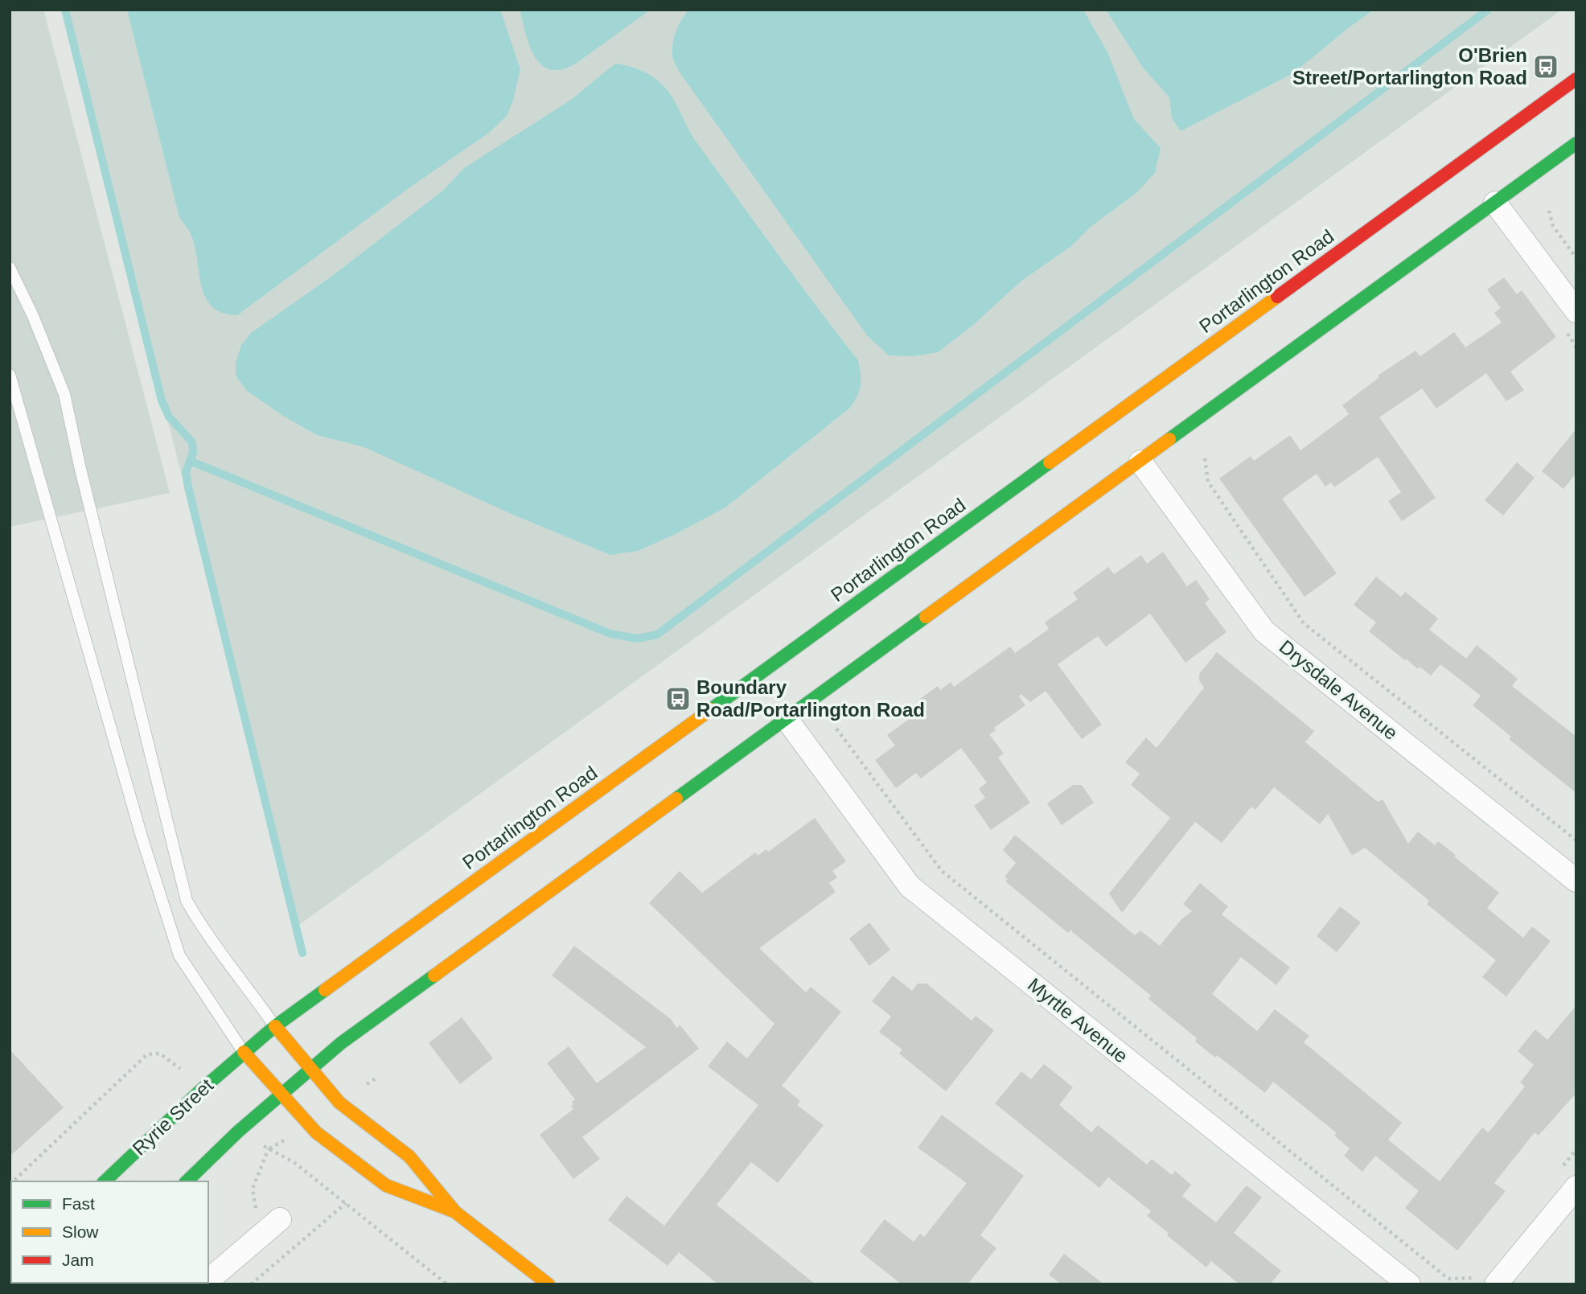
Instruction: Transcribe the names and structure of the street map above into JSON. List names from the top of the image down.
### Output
{
  "streets": {
    "main road": ["Portarlington Road", "Ryrie Street"],
    "street": ["Drysdale Avenue", "Myrtle Avenue"]
  },
  "crossings": [
    ["Portarlington Road", "Ryrie Street"]
  ],
  "places": {
    "bus stop": ["O'Brien Street/Portarlington Road", "Boundary Road/Portarlington Road"]
  },
  "legend": ["Fast", "Slow", "Jam"]
}
